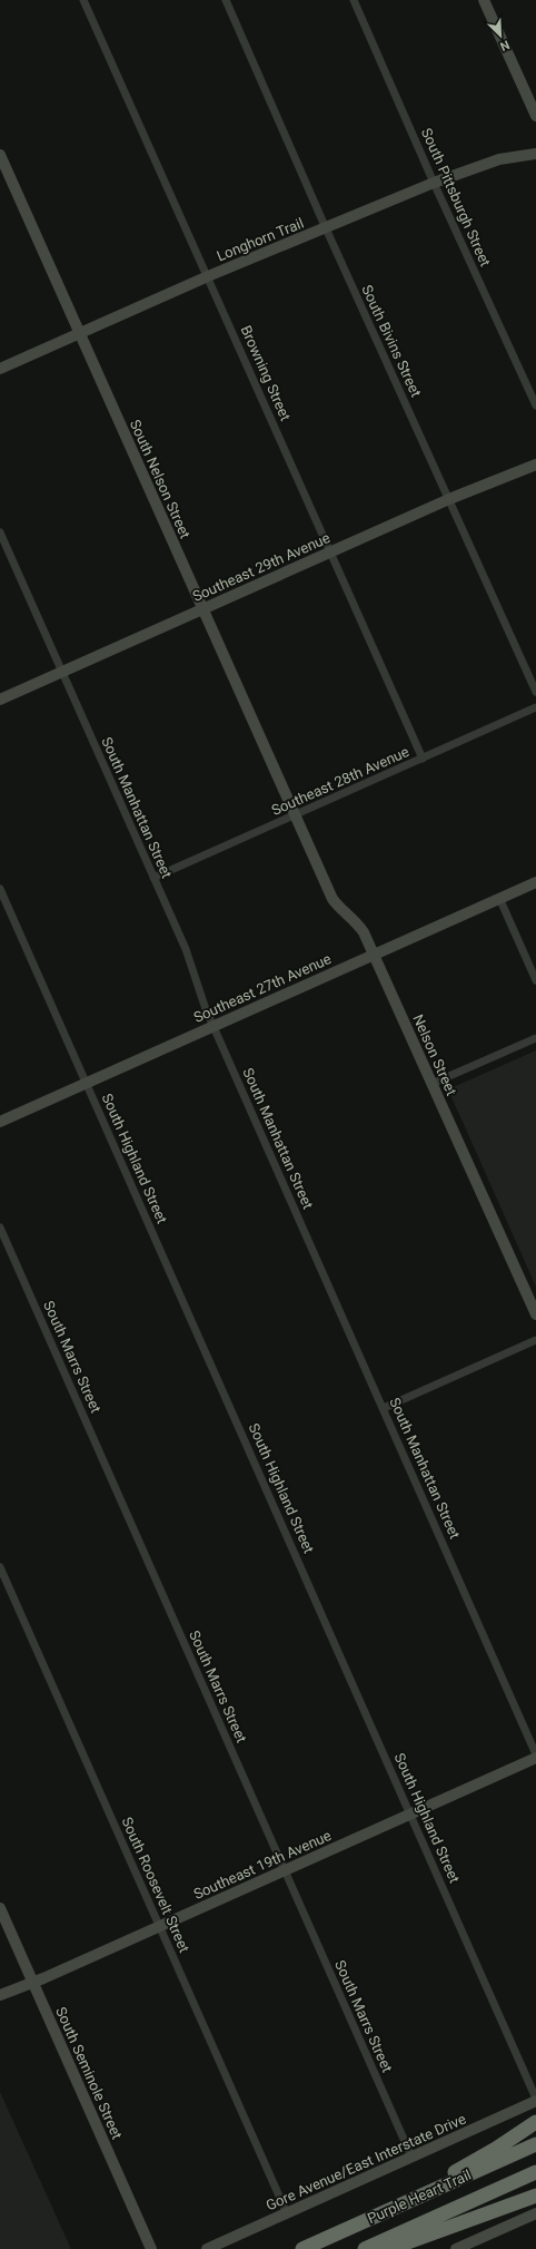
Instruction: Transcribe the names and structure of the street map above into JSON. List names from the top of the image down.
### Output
{
  "streets": {
    "highway": ["Purple Heart Trail"],
    "street": [
      "South Pittsburgh Street",
      "Longhorn Trail",
      "South Bivins Street",
      "Browning Street",
      "South Nelson Street",
      "Southeast 29th Avenue",
      "Southeast 28th Avenue",
      "South Manhattan Street",
      "Southeast 27th Avenue",
      "Nelson Street",
      "South Highland Street",
      "South Marrs Street",
      "Southeast 19th Avenue",
      "South Roosevelt Street",
      "South Seminole Street",
      "Gore Avenue/East Interstate Drive"
    ]
  },
  "crossings": [
    ["South Pittsburgh Street", "Longhorn Trail"],
    ["Longhorn Trail", "South Bivins Street"],
    ["Longhorn Trail", "Browning Street"],
    ["Longhorn Trail", "South Nelson Street"],
    ["South Bivins Street", "Southeast 29th Avenue"],
    ["Browning Street", "Southeast 29th Avenue"],
    ["Browning Street", "Southeast 28th Avenue"],
    ["South Nelson Street", "Southeast 29th Avenue"],
    ["South Nelson Street", "Southeast 28th Avenue"],
    ["South Nelson Street", "Nelson Street"],
    ["Southeast 29th Avenue", "South Manhattan Street"],
    ["Southeast 28th Avenue", "South Manhattan Street"],
    ["Southeast 28th Avenue", "Nelson Street"],
    ["South Manhattan Street", "Southeast 27th Avenue"],
    ["Southeast 27th Avenue", "Nelson Street"],
    ["Southeast 27th Avenue", "South Highland Street"],
    ["South Highland Street", "Southeast 19th Avenue"],
    ["South Highland Street", "Gore Avenue/East Interstate Drive"],
    ["South Marrs Street", "Southeast 19th Avenue"],
    ["South Marrs Street", "Gore Avenue/East Interstate Drive"],
    ["Southeast 19th Avenue", "South Roosevelt Street"],
    ["Southeast 19th Avenue", "South Seminole Street"],
    ["South Roosevelt Street", "Gore Avenue/East Interstate Drive"]
  ],
  "north": "bottom right"
}
